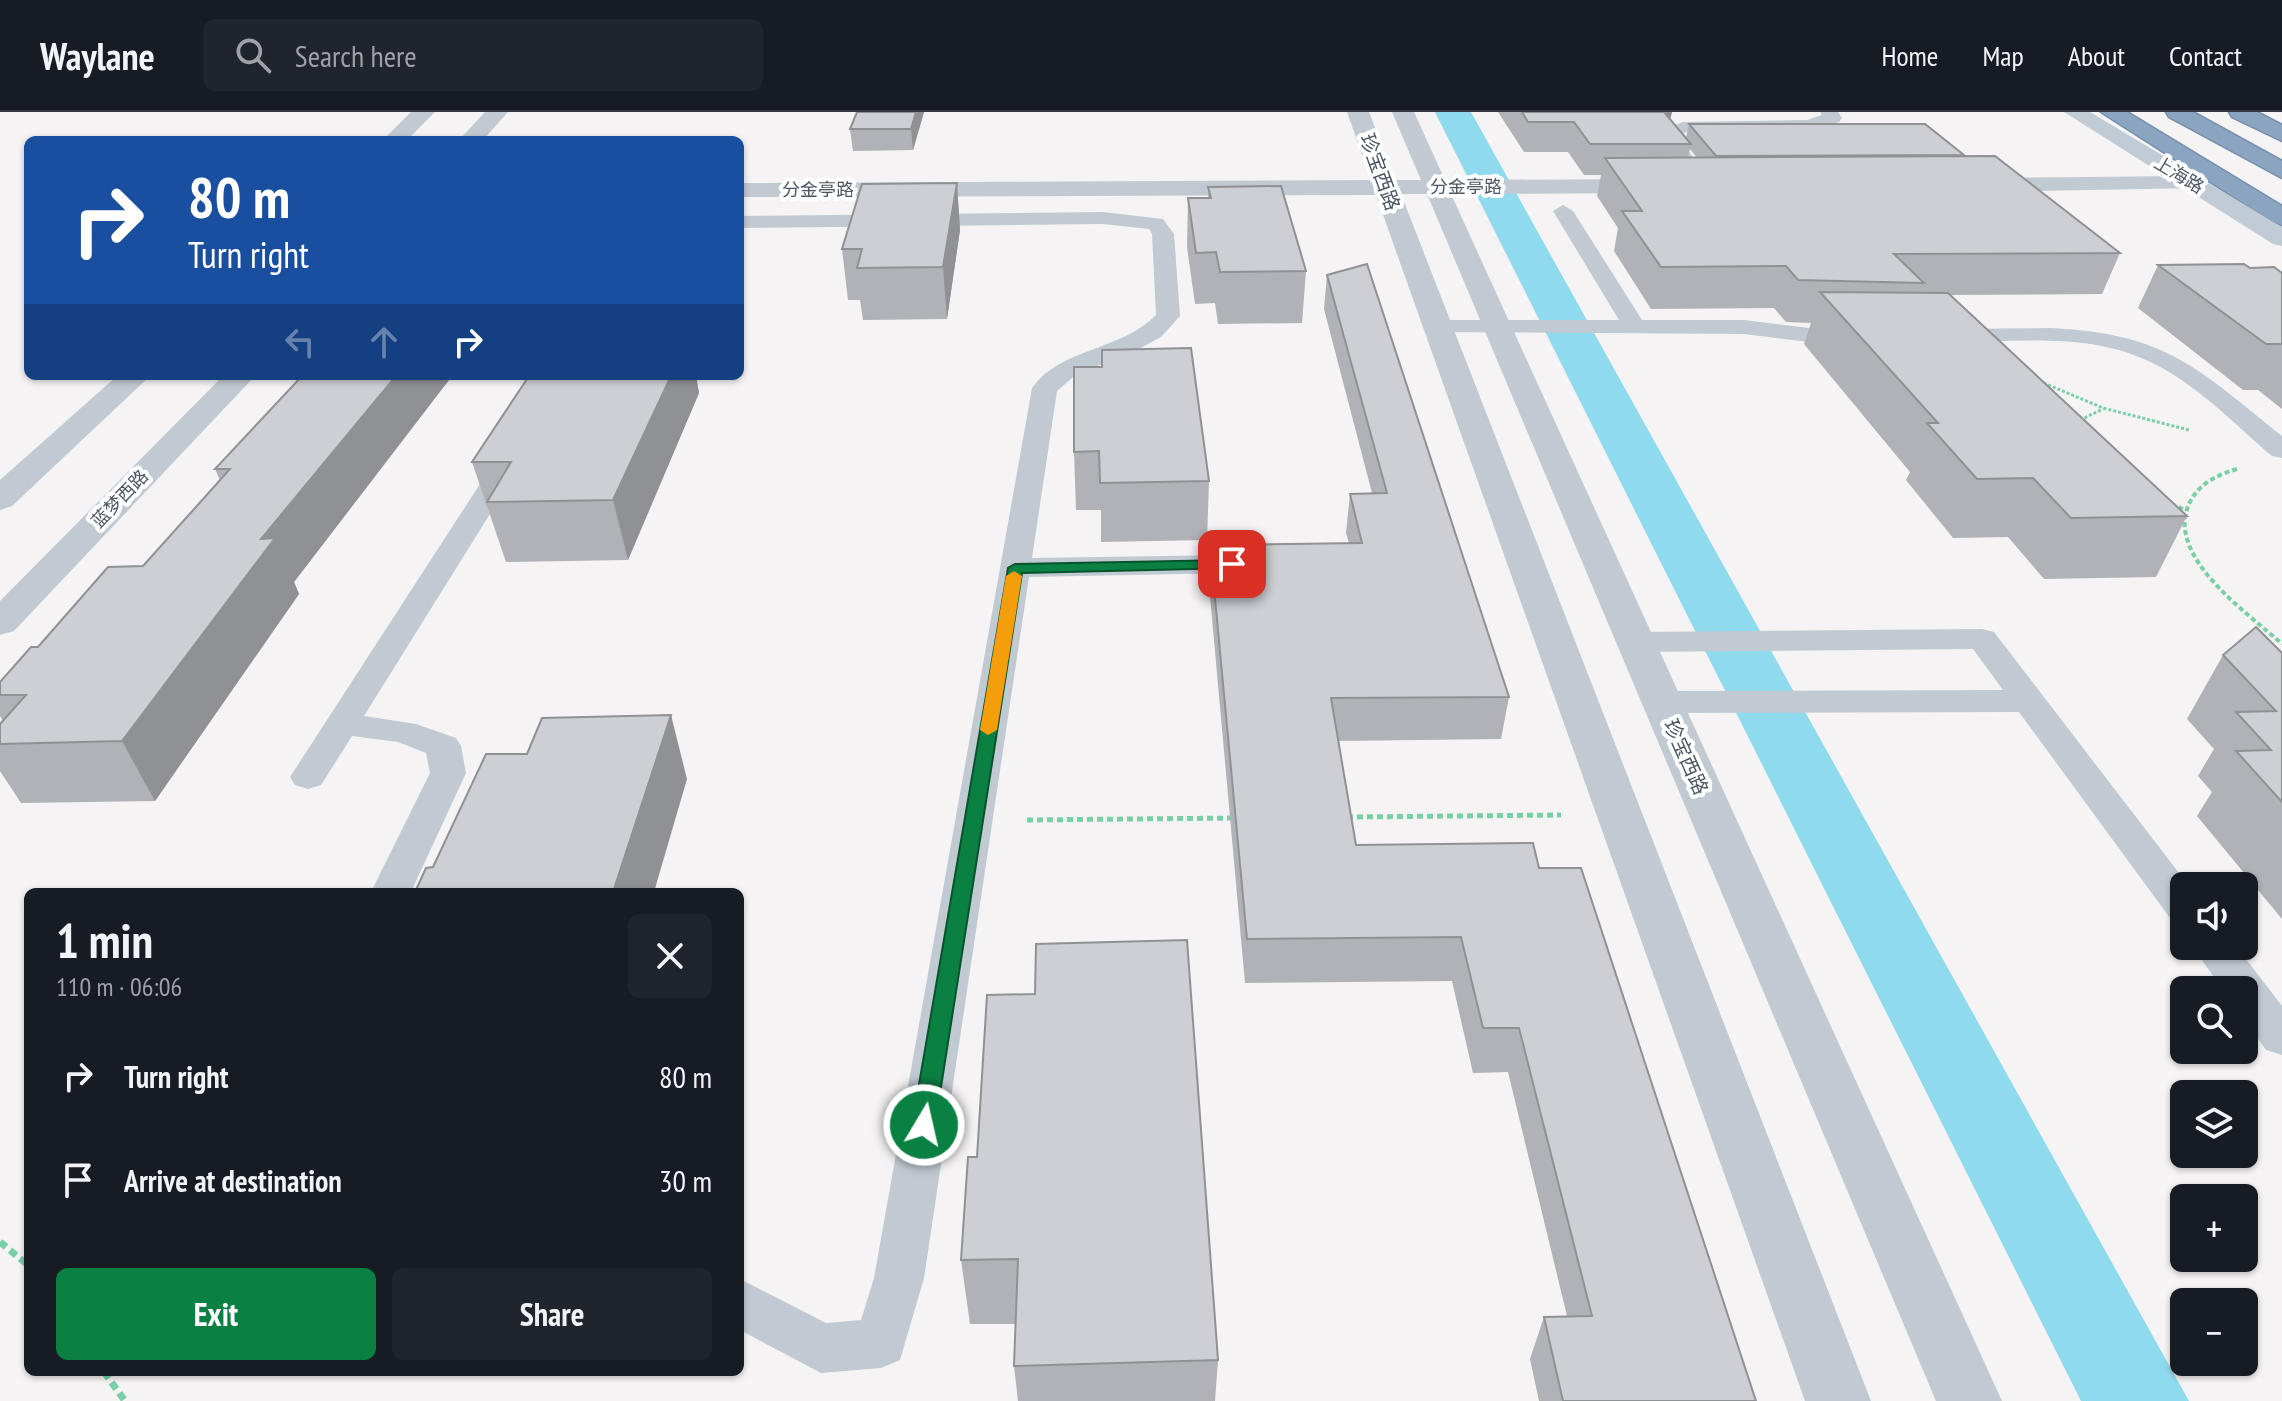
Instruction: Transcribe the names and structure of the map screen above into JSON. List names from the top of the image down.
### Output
{
  "streets": {
    "main road": ["上海路"],
    "street": ["珍宝西路", "分金亭路", "蓝梦西路"]
  },
  "crossings": [
    ["珍宝西路", "分金亭路"]
  ],
  "page": {
    "header": "Waylane",
    "search": "Search here",
    "nav": [
      "Home",
      "Map",
      "About",
      "Contact"
    ],
    "turn": ["80 m", "Turn right"],
    "map_buttons": ["+", "−"],
    "heading": ["1 min", "110 m · 06:06"],
    "list": [
      {
        "name": "Turn right",
        "value": "80 m"
      },
      {
        "name": "Arrive at destination",
        "value": "30 m"
      }
    ],
    "buttons": ["Exit", "Share"]
  }
}
